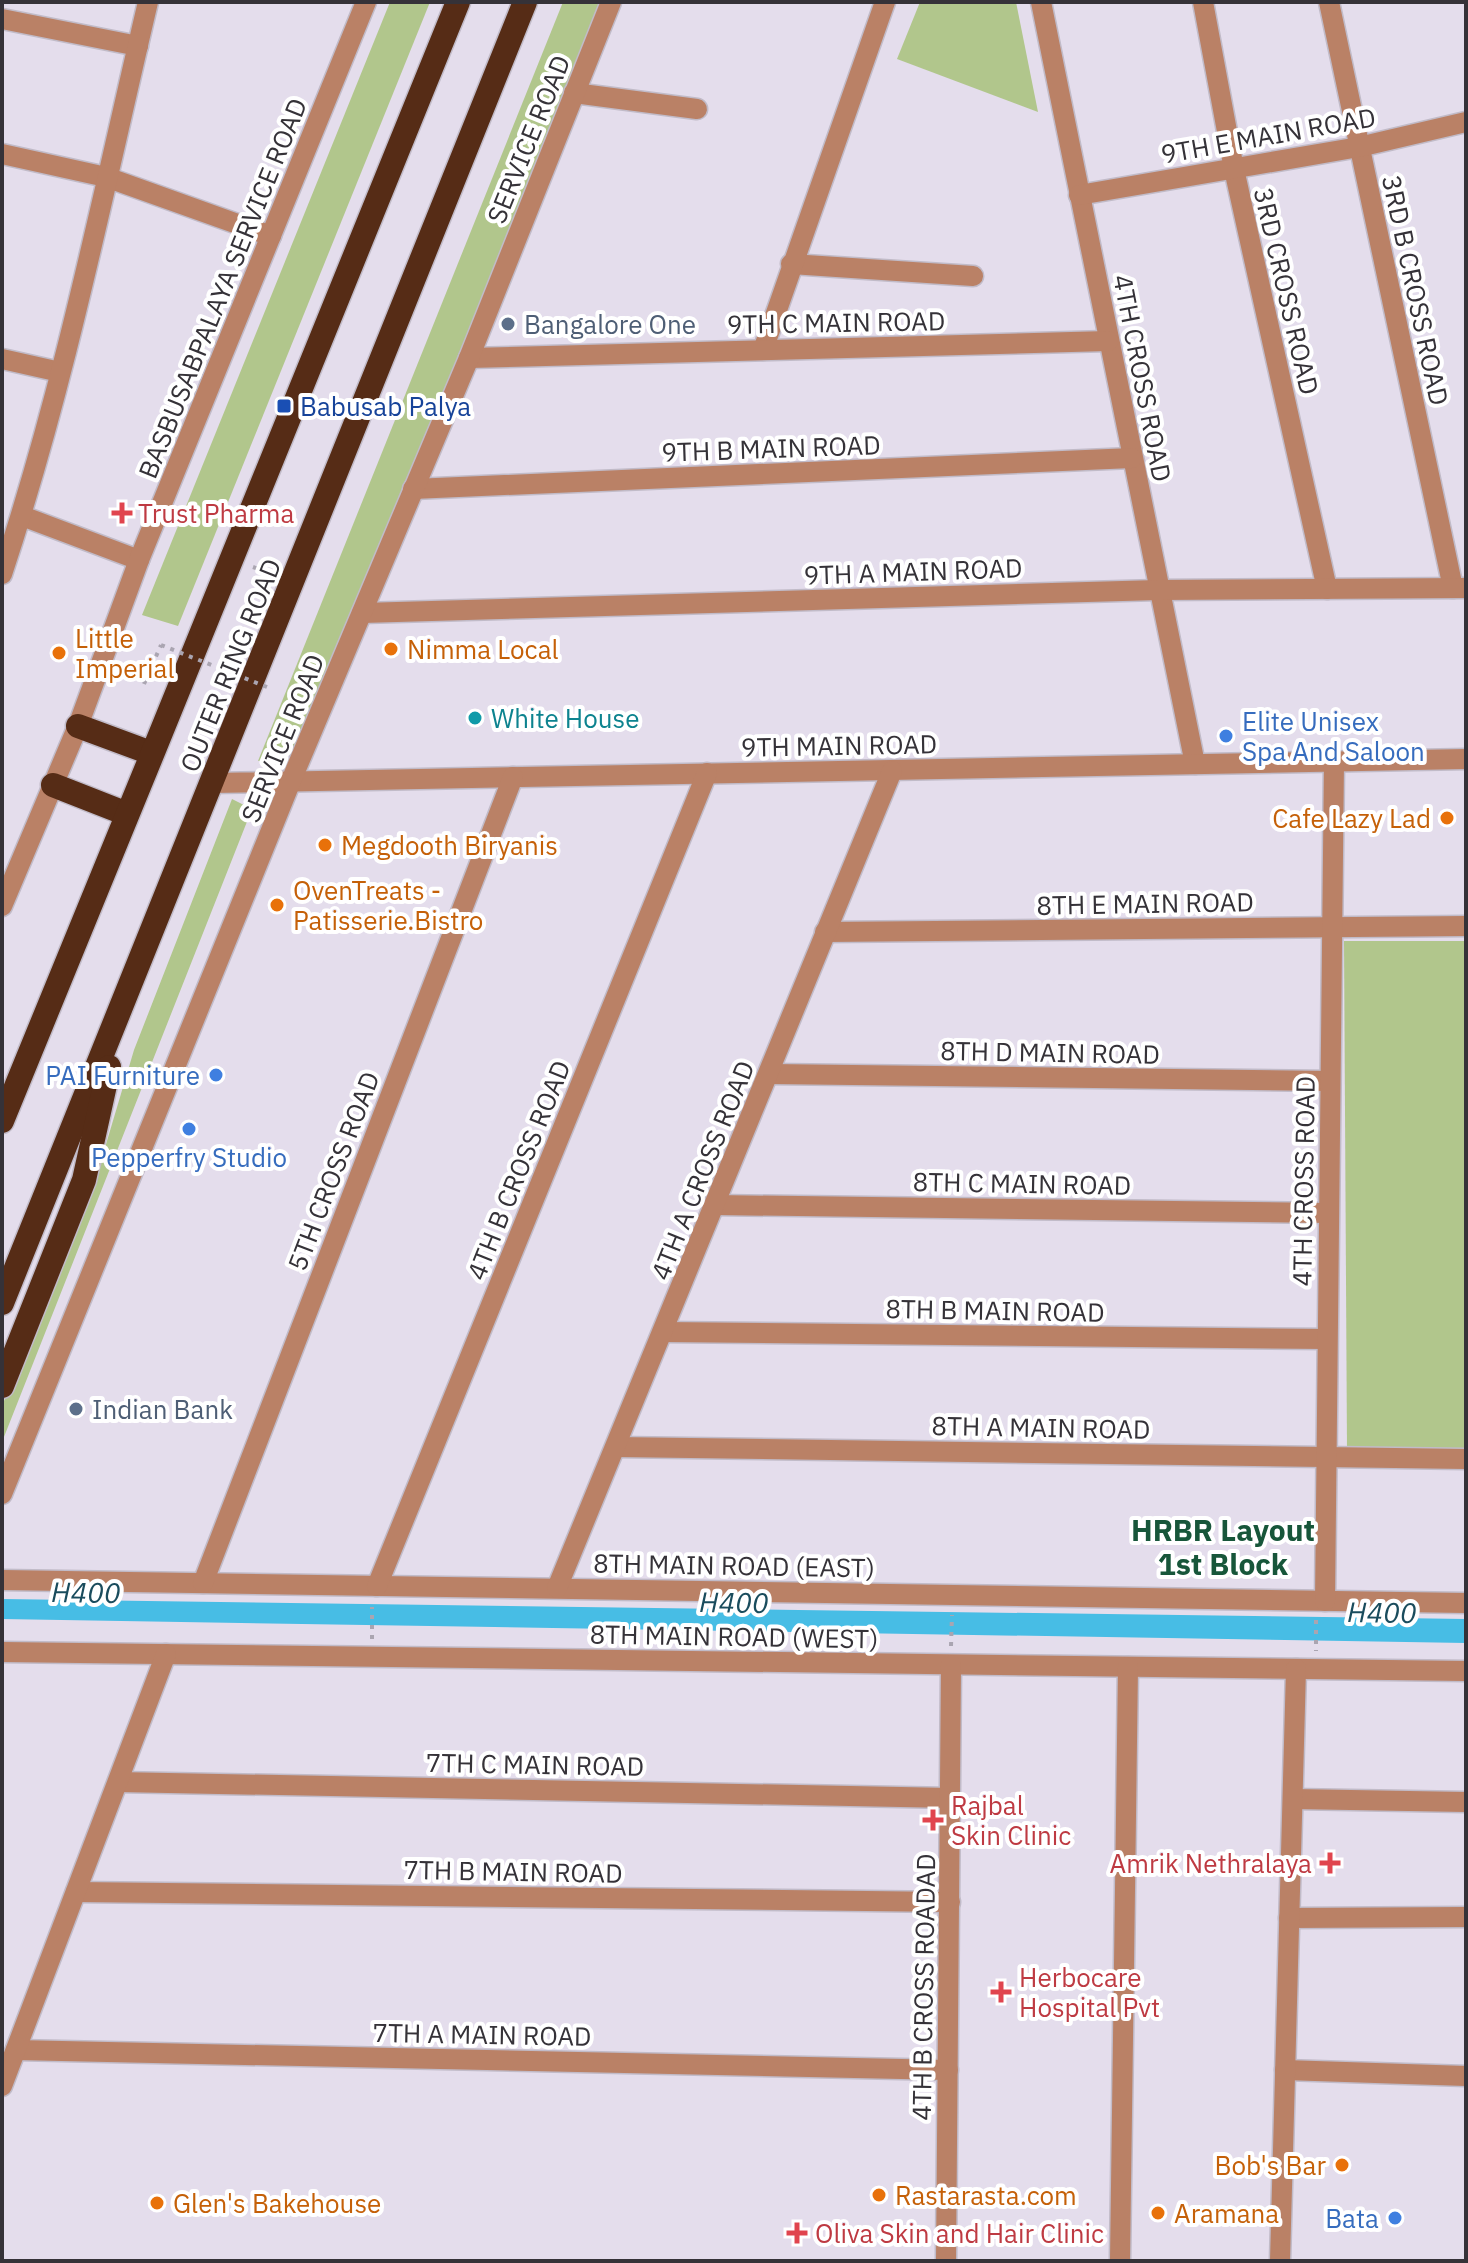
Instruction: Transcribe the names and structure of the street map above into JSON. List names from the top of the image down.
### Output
{
  "streets": {
    "highway": ["OUTER RING ROAD"],
    "street": [
      "9TH E MAIN ROAD",
      "SERVICE ROAD",
      "BASBUSABPALAYA SERVICE ROAD",
      "3RD B CROSS ROAD",
      "3RD CROSS ROAD",
      "9TH C MAIN ROAD",
      "4TH CROSS ROAD",
      "9TH B MAIN ROAD",
      "9TH A MAIN ROAD",
      "9TH MAIN ROAD",
      "8TH E MAIN ROAD",
      "8TH D MAIN ROAD",
      "4TH B CROSS ROAD",
      "4TH A CROSS ROAD",
      "5TH CROSS ROAD",
      "8TH C MAIN ROAD",
      "8TH B MAIN ROAD",
      "8TH A MAIN ROAD",
      "8TH MAIN ROAD (EAST)",
      "8TH MAIN ROAD (WEST)",
      "7TH C MAIN ROAD",
      "7TH B MAIN ROAD",
      "4TH B CROSS ROADAD",
      "7TH A MAIN ROAD"
    ]
  },
  "crossings": [
    ["9TH E MAIN ROAD", "3RD B CROSS ROAD"],
    ["9TH E MAIN ROAD", "3RD CROSS ROAD"],
    ["9TH E MAIN ROAD", "4TH CROSS ROAD"],
    ["SERVICE ROAD", "9TH C MAIN ROAD"],
    ["SERVICE ROAD", "9TH B MAIN ROAD"],
    ["SERVICE ROAD", "9TH A MAIN ROAD"],
    ["SERVICE ROAD", "9TH MAIN ROAD"],
    ["3RD B CROSS ROAD", "9TH A MAIN ROAD"],
    ["3RD CROSS ROAD", "9TH A MAIN ROAD"],
    ["9TH C MAIN ROAD", "4TH CROSS ROAD"],
    ["4TH CROSS ROAD", "9TH B MAIN ROAD"],
    ["4TH CROSS ROAD", "9TH A MAIN ROAD"],
    ["4TH CROSS ROAD", "9TH MAIN ROAD"],
    ["4TH CROSS ROAD", "8TH E MAIN ROAD"],
    ["4TH CROSS ROAD", "8TH D MAIN ROAD"],
    ["4TH CROSS ROAD", "8TH C MAIN ROAD"],
    ["4TH CROSS ROAD", "8TH B MAIN ROAD"],
    ["4TH CROSS ROAD", "8TH A MAIN ROAD"],
    ["4TH CROSS ROAD", "8TH MAIN ROAD (EAST)"],
    ["OUTER RING ROAD", "9TH MAIN ROAD"],
    ["9TH MAIN ROAD", "4TH B CROSS ROAD"],
    ["9TH MAIN ROAD", "4TH A CROSS ROAD"],
    ["9TH MAIN ROAD", "5TH CROSS ROAD"],
    ["8TH E MAIN ROAD", "4TH A CROSS ROAD"],
    ["8TH D MAIN ROAD", "4TH A CROSS ROAD"],
    ["4TH B CROSS ROAD", "8TH MAIN ROAD (EAST)"],
    ["4TH A CROSS ROAD", "8TH C MAIN ROAD"],
    ["4TH A CROSS ROAD", "8TH B MAIN ROAD"],
    ["4TH A CROSS ROAD", "8TH A MAIN ROAD"],
    ["4TH A CROSS ROAD", "8TH MAIN ROAD (EAST)"],
    ["5TH CROSS ROAD", "8TH MAIN ROAD (EAST)"],
    ["8TH MAIN ROAD (WEST)", "4TH B CROSS ROADAD"],
    ["7TH C MAIN ROAD", "4TH B CROSS ROADAD"],
    ["7TH B MAIN ROAD", "4TH B CROSS ROADAD"],
    ["4TH B CROSS ROADAD", "7TH A MAIN ROAD"]
  ],
  "districts": ["HRBR Layout 1st Block"],
  "water": ["H400"],
  "places": {
    "other": [
      "Bangalore One",
      "Nimma Local",
      "Little Imperial",
      "White House",
      "Elite Unisex Spa And Saloon",
      "Cafe Lazy Lad",
      "Megdooth Biryanis",
      "OvenTreats - Patisserie.Bistro",
      "PAI Furniture",
      "Pepperfry Studio",
      "Indian Bank",
      "Bob's Bar",
      "Rastarasta.com",
      "Glen's Bakehouse",
      "Aramana",
      "Bata"
    ],
    "transit": ["Babusab Palya"],
    "health": [
      "Trust Pharma",
      "Rajbal Skin Clinic",
      "Amrik Nethralaya",
      "Herbocare Hospital Pvt",
      "Oliva Skin and Hair Clinic"
    ]
  }
}
